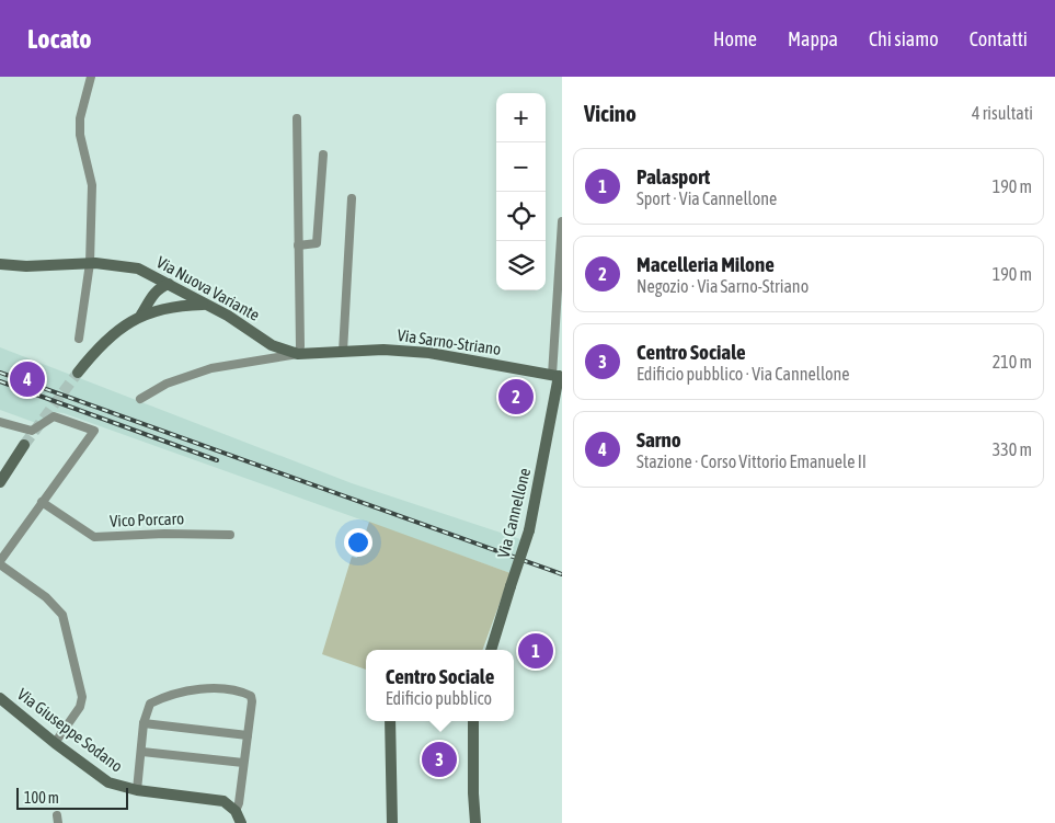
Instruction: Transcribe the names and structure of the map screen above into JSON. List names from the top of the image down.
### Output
{
  "streets": {
    "main road": [
      "Via Nuova Variante",
      "Via Sarno-Striano",
      "Via Cannellone",
      "Via Giuseppe Sodano"
    ],
    "street": ["Vico Porcaro"]
  },
  "crossings": [
    ["Via Nuova Variante", "Via Sarno-Striano"],
    ["Via Sarno-Striano", "Via Cannellone"]
  ],
  "scale_bar": "100 m",
  "page": {
    "header": "Locato",
    "nav": [
      "Home",
      "Mappa",
      "Chi siamo",
      "Contatti"
    ],
    "heading": ["Vicino", "4 risultati"],
    "map_buttons": ["+", "−"],
    "list": [
      {
        "mark": "1",
        "name": "Palasport",
        "note": "Sport · Via Cannellone",
        "value": "190 m"
      },
      {
        "mark": "2",
        "name": "Macelleria Milone",
        "note": "Negozio · Via Sarno-Striano",
        "value": "190 m"
      },
      {
        "mark": "3",
        "name": "Centro Sociale",
        "note": "Edificio pubblico · Via Cannellone",
        "value": "210 m"
      },
      {
        "mark": "4",
        "name": "Sarno",
        "note": "Stazione · Corso Vittorio Emanuele II",
        "value": "330 m"
      }
    ],
    "pins": [
      "4",
      "2",
      "1",
      "3"
    ],
    "popup": ["Centro Sociale", "Edificio pubblico"],
    "scale": "100 m"
  }
}
